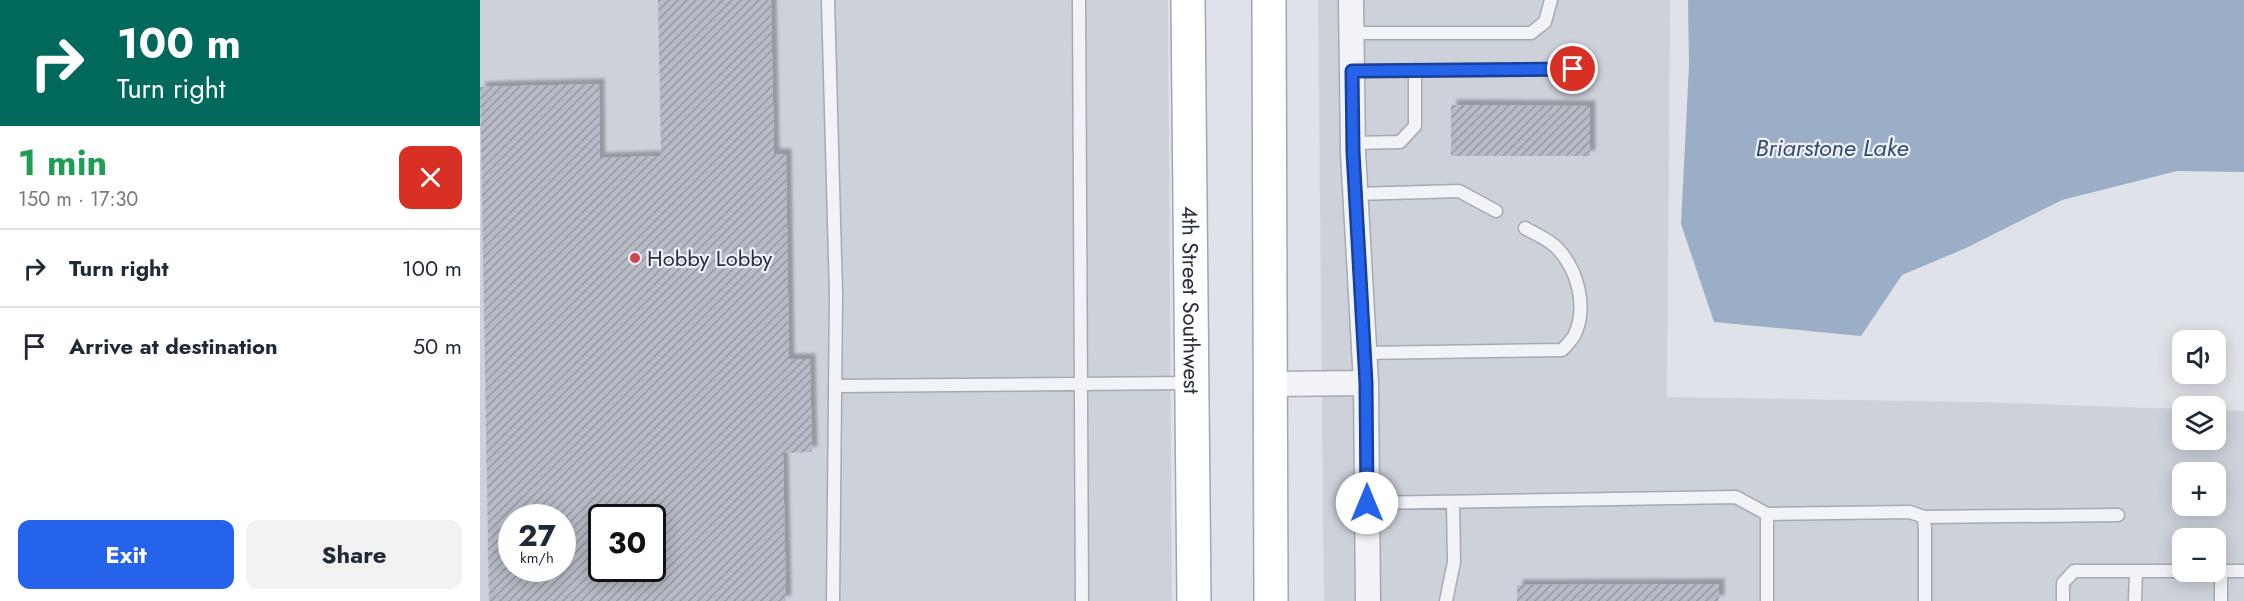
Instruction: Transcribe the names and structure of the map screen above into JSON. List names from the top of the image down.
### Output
{
  "streets": {
    "main road": ["4th Street Southwest"]
  },
  "water": ["Briarstone Lake"],
  "places": ["Hobby Lobby"],
  "page": {
    "turn": ["100 m", "Turn right"],
    "heading": ["1 min", "150 m · 17:30"],
    "list": [
      {
        "name": "Turn right",
        "value": "100 m"
      },
      {
        "name": "Arrive at destination",
        "value": "50 m"
      }
    ],
    "map_buttons": ["+", "−"],
    "speed": "27 km/h",
    "limit": "30",
    "buttons": ["Exit", "Share"]
  }
}
